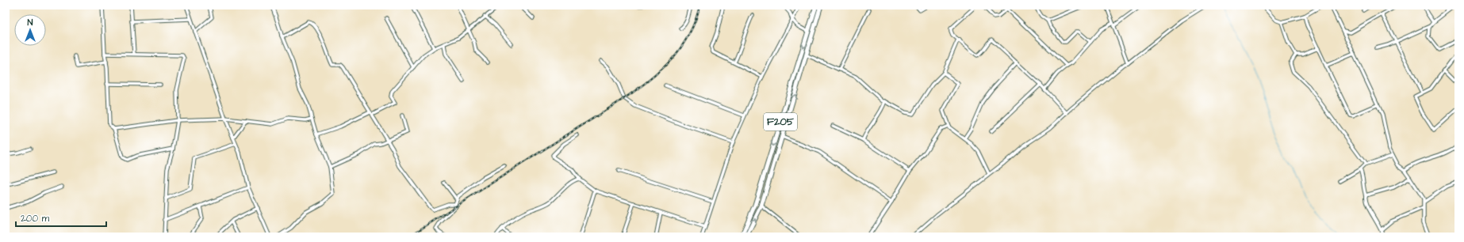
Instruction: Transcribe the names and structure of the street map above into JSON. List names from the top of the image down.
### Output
{
  "streets": {
    "main road": ["F205"]
  },
  "scale_bar": "200 m",
  "north": "top"
}
